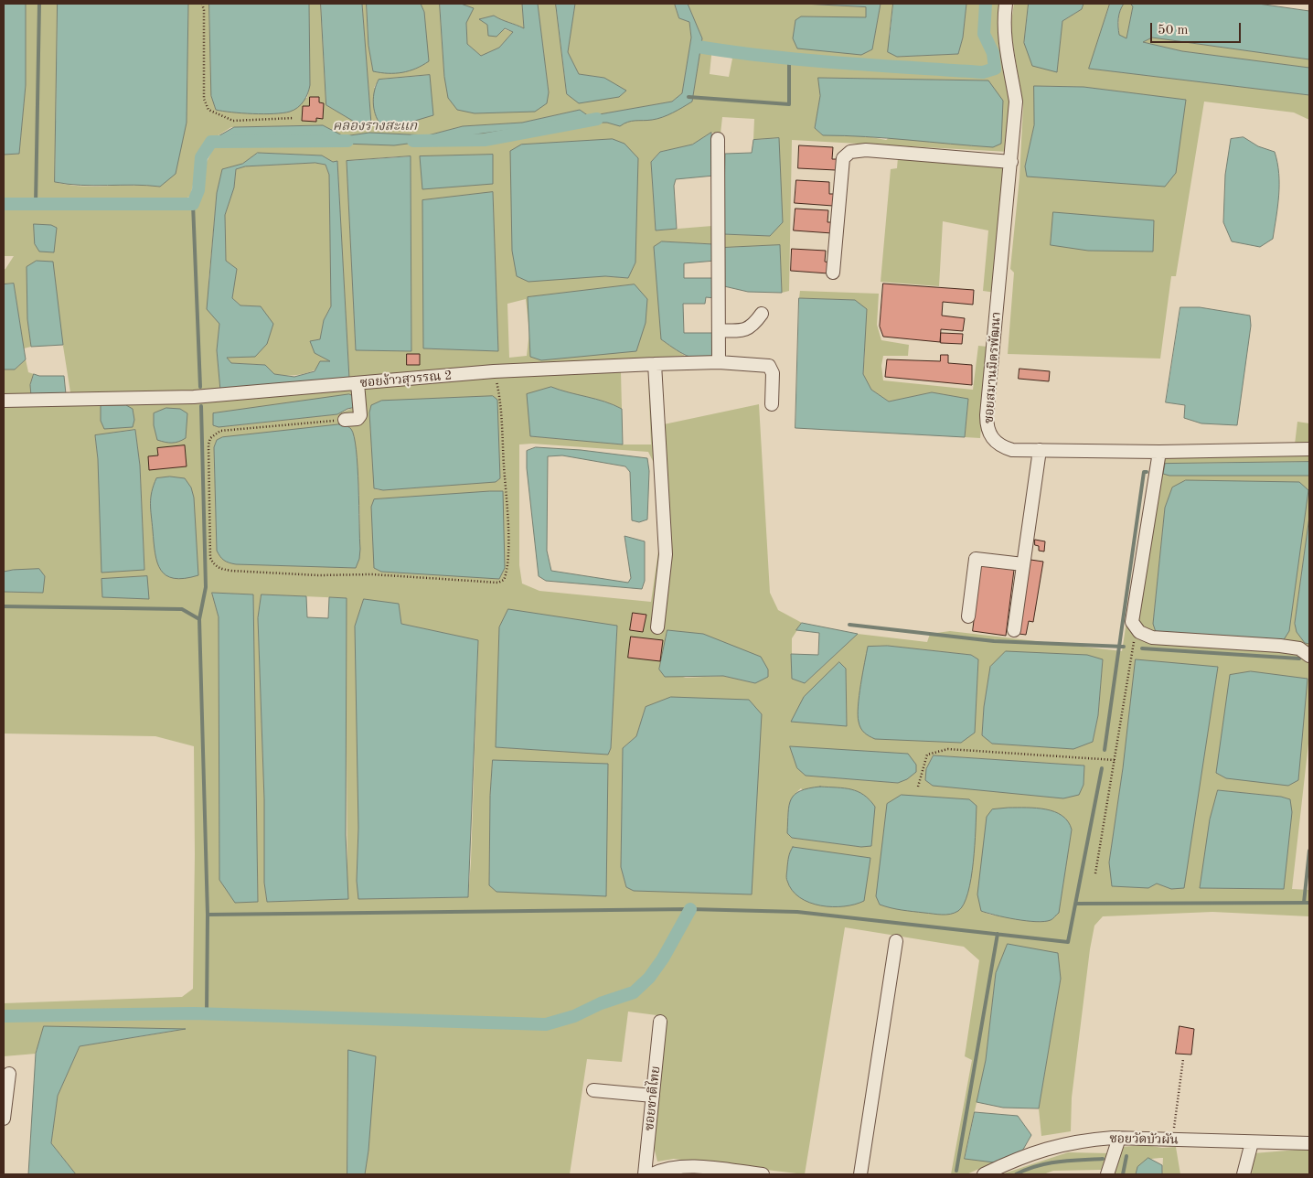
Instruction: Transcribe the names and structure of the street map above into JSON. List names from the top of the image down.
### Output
{
  "streets": {
    "street": [
      "ซอยสมานมิตรพัฒนา",
      "ซอยง้าวสุวรรณ 2",
      "ซอยชาติไทย",
      "ซอยวัดบัวผัน"
    ]
  },
  "water": ["คลองรางสะแก"],
  "scale_bar": "50 m"
}
